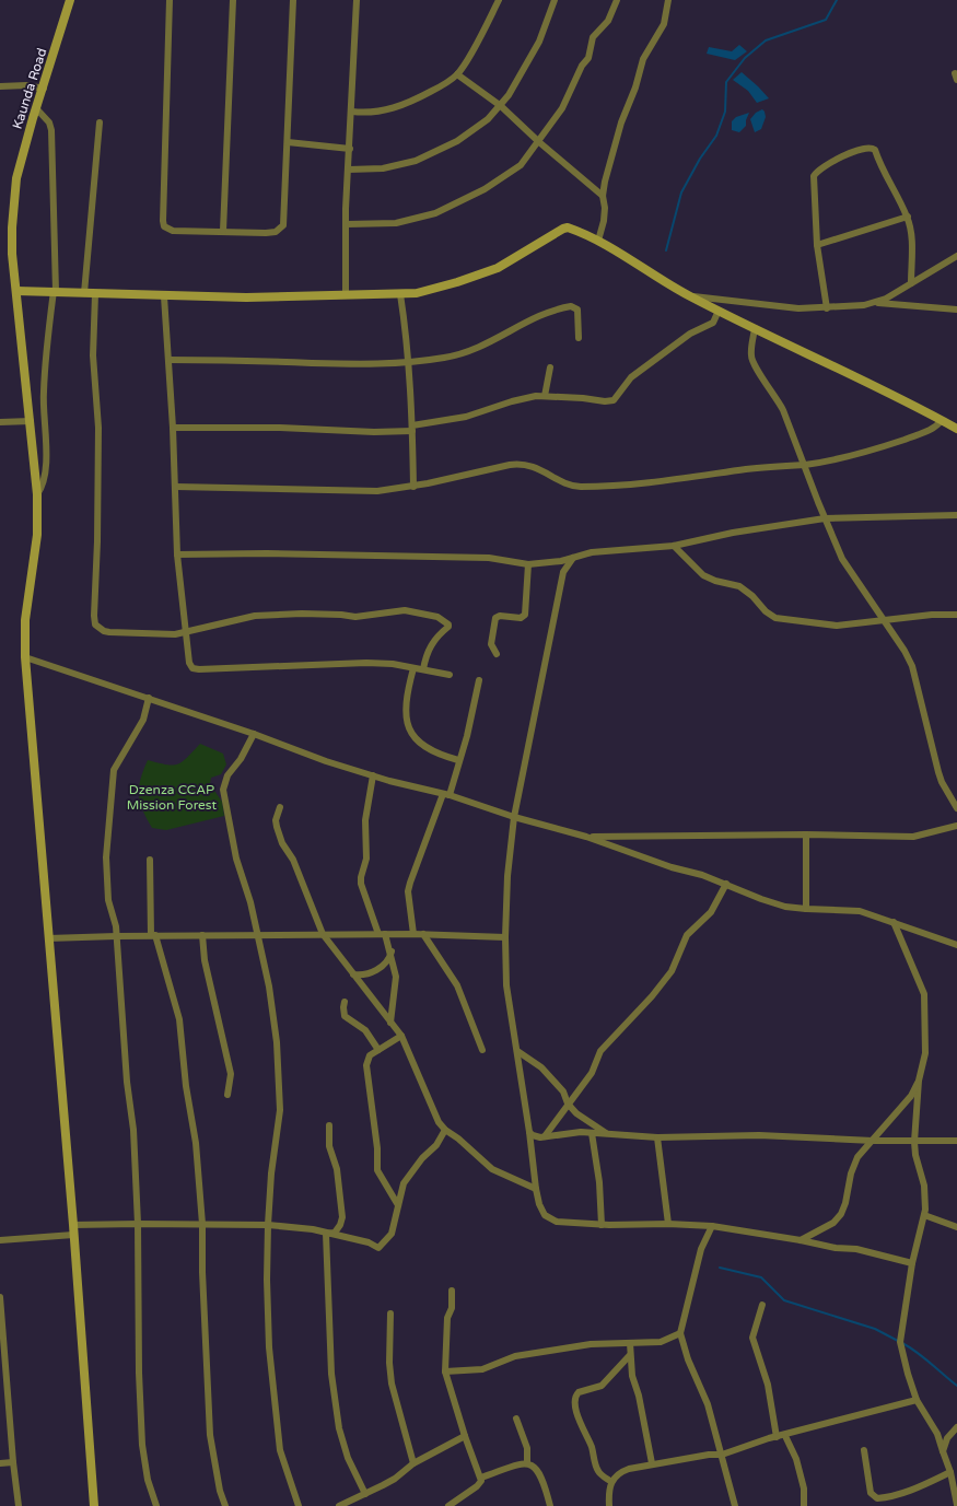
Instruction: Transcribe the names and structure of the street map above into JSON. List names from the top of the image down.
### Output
{
  "streets": {
    "street": ["Kaunda Road"]
  },
  "parks": ["Dzenza CCAP Mission Forest"]
}
